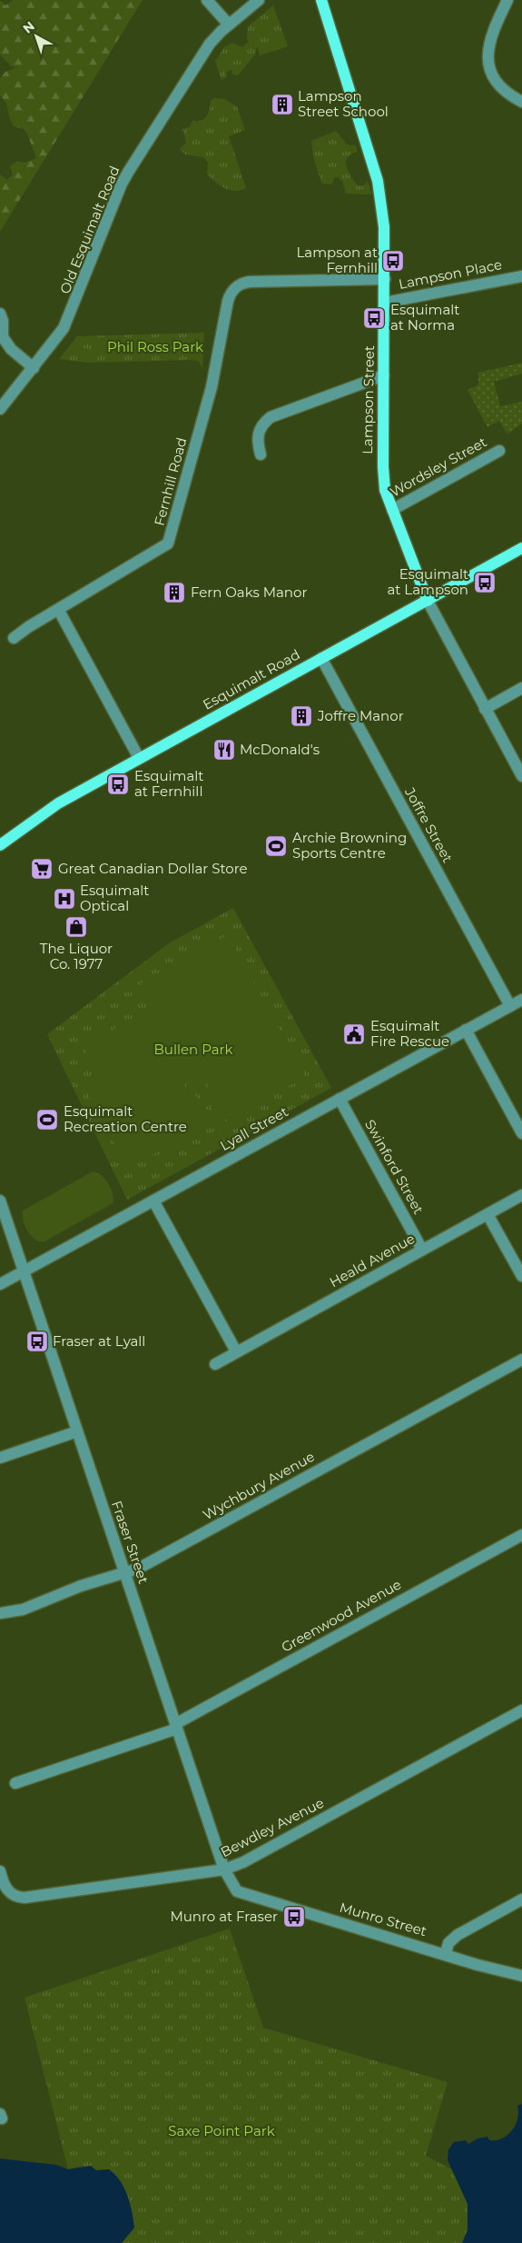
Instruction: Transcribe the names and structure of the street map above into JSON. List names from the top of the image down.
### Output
{
  "streets": {
    "main road": ["Lampson Street", "Esquimalt Road"],
    "street": [
      "Old Esquimalt Road",
      "Lampson Place",
      "Wordsley Street",
      "Fernhill Road",
      "Joffre Street",
      "Lyall Street",
      "Swinford Street",
      "Heald Avenue",
      "Wychbury Avenue",
      "Fraser Street",
      "Greenwood Avenue",
      "Bewdley Avenue",
      "Munro Street"
    ]
  },
  "crossings": [
    ["Lampson Place", "Lampson Street"],
    ["Lampson Street", "Wordsley Street"],
    ["Lampson Street", "Fernhill Road"],
    ["Lampson Street", "Esquimalt Road"],
    ["Esquimalt Road", "Joffre Street"],
    ["Joffre Street", "Lyall Street"],
    ["Lyall Street", "Swinford Street"],
    ["Lyall Street", "Fraser Street"],
    ["Swinford Street", "Heald Avenue"],
    ["Wychbury Avenue", "Fraser Street"],
    ["Fraser Street", "Greenwood Avenue"],
    ["Fraser Street", "Bewdley Avenue"],
    ["Fraser Street", "Munro Street"]
  ],
  "parks": ["Phil Ross Park", "Bullen Park", "Saxe Point Park"],
  "places": {
    "building": ["Lampson Street School", "Fern Oaks Manor", "Joffre Manor"],
    "bus stop": [
      "Lampson at Fernhill",
      "Esquimalt at Norma",
      "Esquimalt at Lampson",
      "Esquimalt at Fernhill",
      "Fraser at Lyall",
      "Munro at Fraser"
    ],
    "restaurant": ["McDonald's"],
    "sports": ["Archie Browning Sports Centre", "Esquimalt Recreation Centre"],
    "supermarket": ["Great Canadian Dollar Store"],
    "hospital": ["Esquimalt Optical"],
    "shop": ["The Liquor Co. 1977"],
    "public building": ["Esquimalt Fire Rescue"]
  },
  "north": "top left"
}
